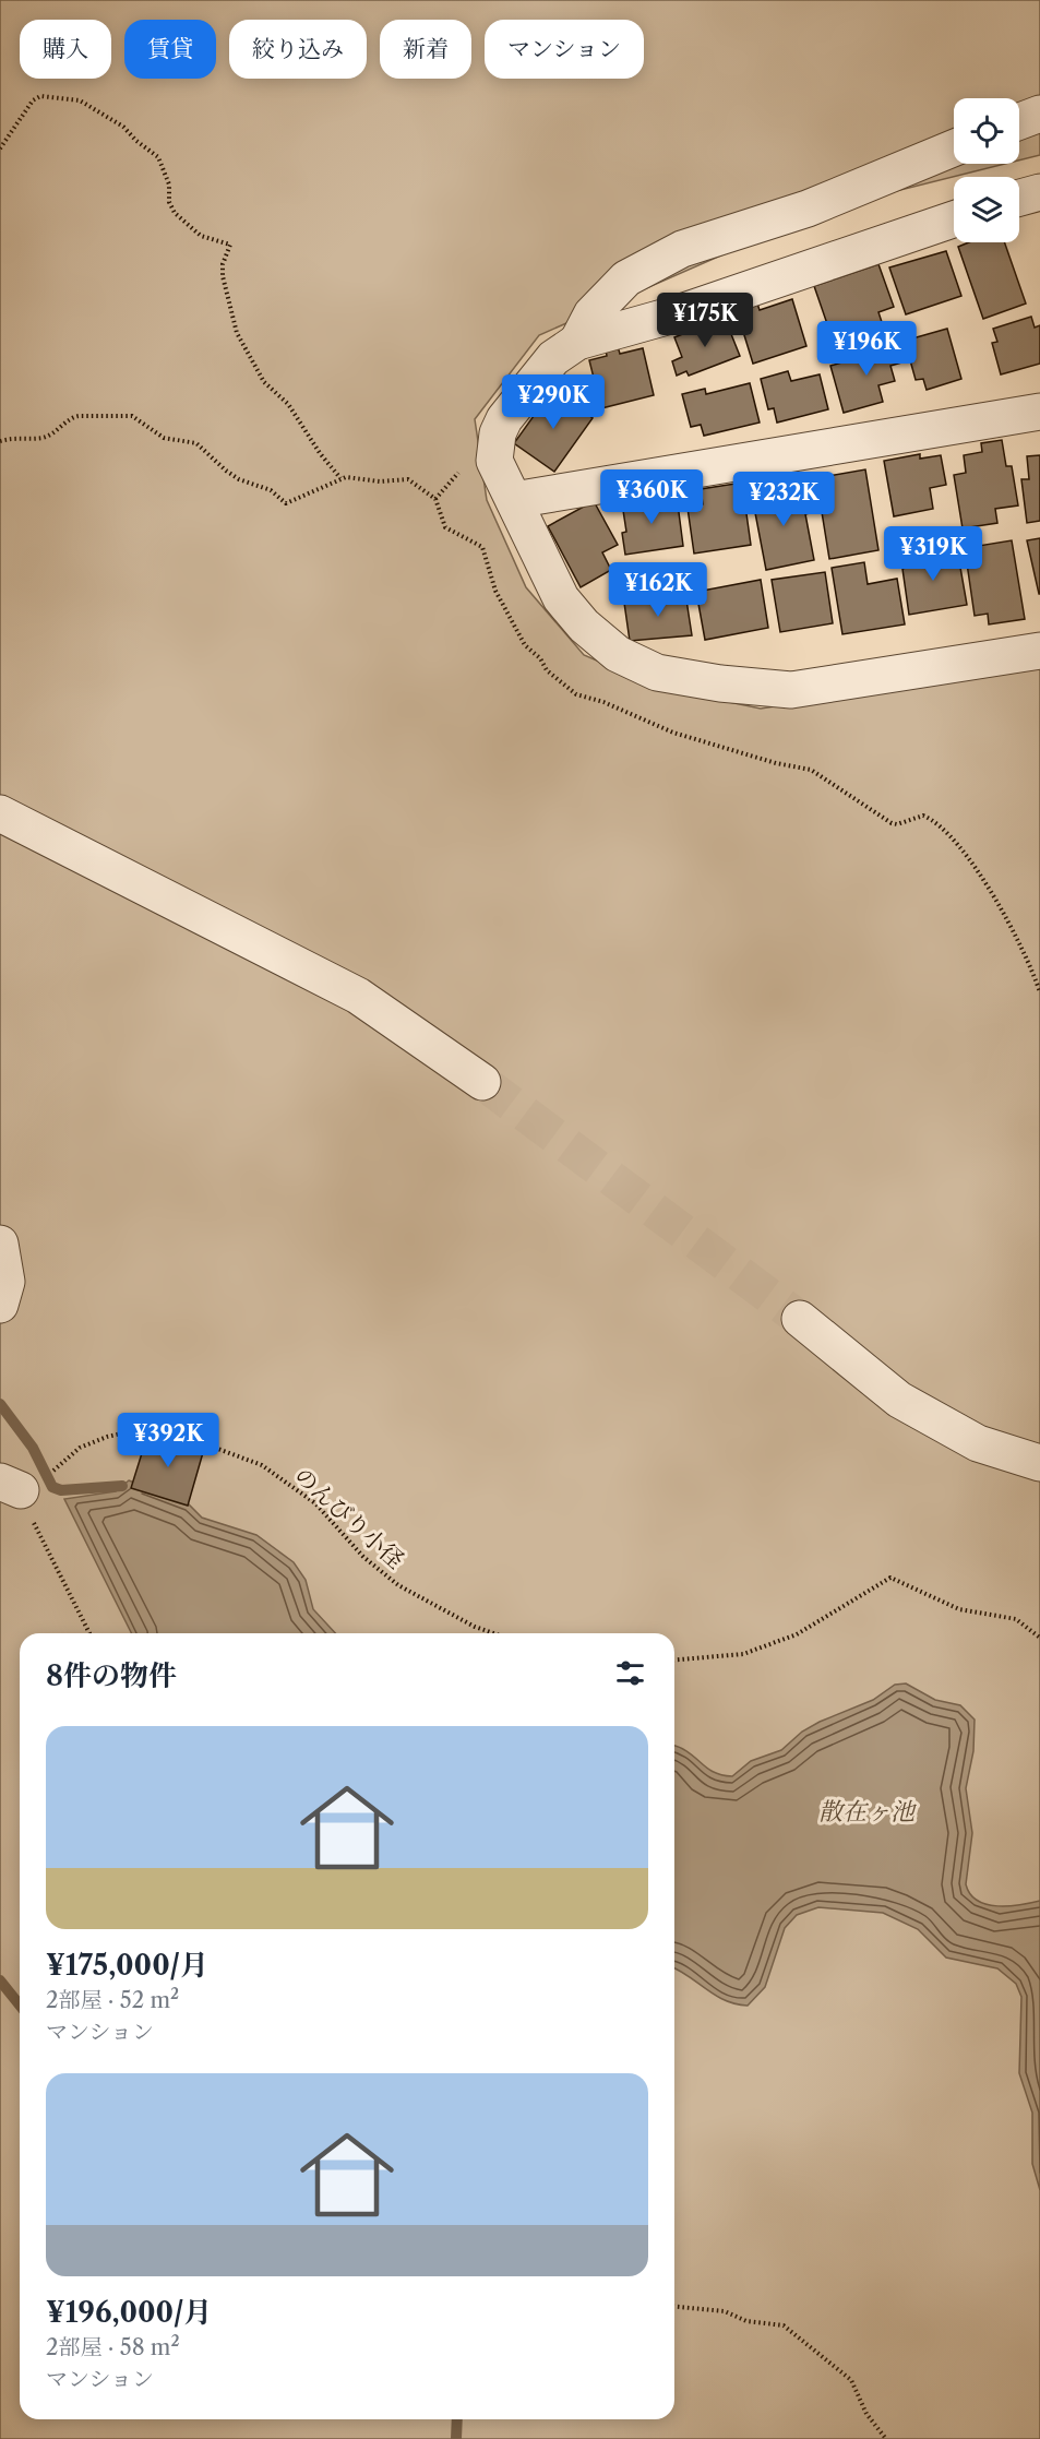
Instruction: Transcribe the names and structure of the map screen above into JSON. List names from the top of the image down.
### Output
{
  "streets": {
    "path": ["のんびり小径"]
  },
  "water": ["散在ヶ池"],
  "page": {
    "chip": [
      "購入",
      "賃貸",
      "絞り込み",
      "新着",
      "マンション"
    ],
    "price": [
      "¥175K",
      "¥196K",
      "¥290K",
      "¥360K",
      "¥232K",
      "¥319K",
      "¥162K",
      "¥392K"
    ],
    "heading": "8件の物件",
    "list": [
      {
        "name": "¥175,000/月",
        "note": "2部屋 · 52 m² · マンション"
      },
      {
        "name": "¥196,000/月",
        "note": "2部屋 · 58 m² · マンション"
      }
    ]
  }
}
